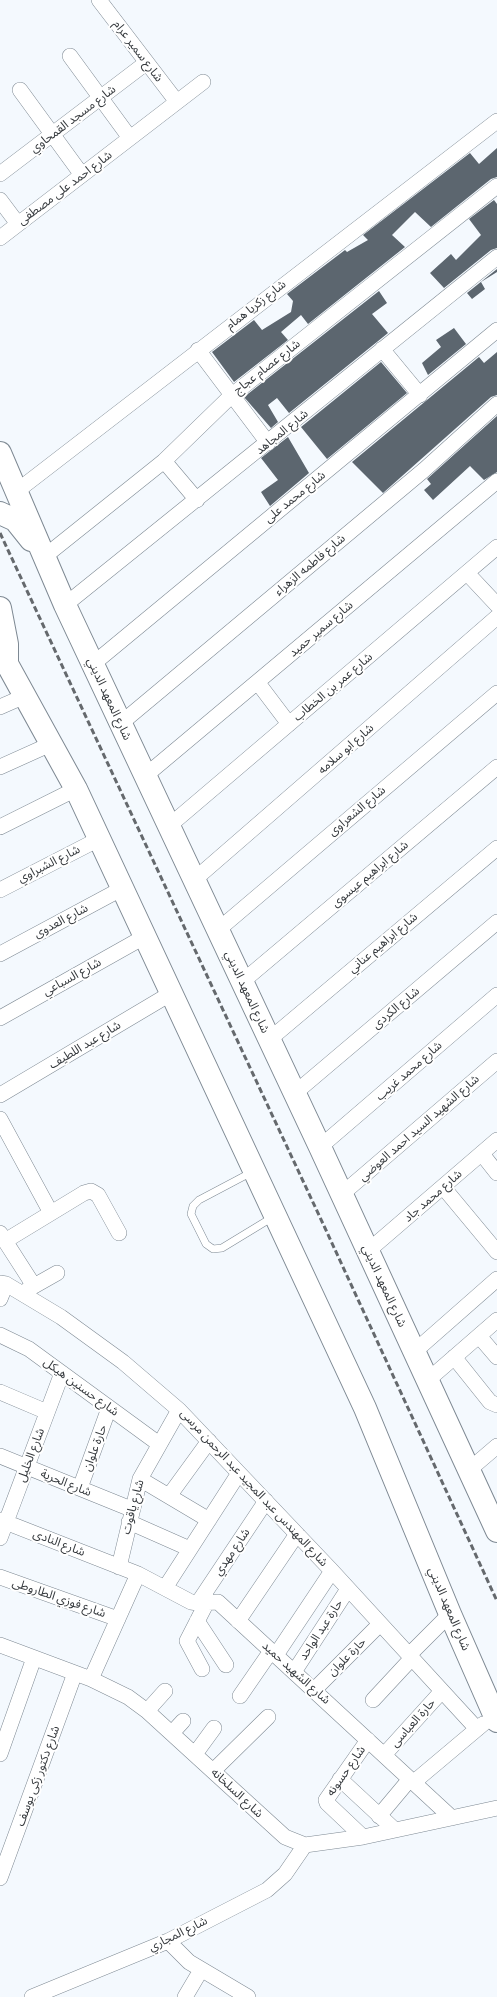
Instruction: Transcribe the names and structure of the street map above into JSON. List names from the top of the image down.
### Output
{
  "streets": {
    "main road": ["شارع المعهد الديني"],
    "street": [
      "شارع سمير عرام",
      "شارع مسجد القمحاوي",
      "شارع احمد على مصطفى",
      "شارع زكريا همام",
      "شارع عصام عجاج",
      "شارع المجاهد",
      "شارع محمد على",
      "شارع فاطمه الزهراء",
      "شارع سمير حميد",
      "شارع عمر بن الخطاب",
      "شارع ابو سلامه",
      "شارع الشعراوى",
      "شارع الشبراوي",
      "شارع ابراهيم عيسوى",
      "شارع العدوى",
      "شارع ابراهيم عناني",
      "شارع السباعي",
      "شارع الكردى",
      "شارع عبد اللطيف",
      "شارع محمد غريب",
      "شارع الشهيد السيد احمد العوضي",
      "شارع محمد جاد",
      "شارع حسنين هيكل",
      "حارة علوان",
      "شارع الخليل",
      "شارع الحرية",
      "شارع المهندس عبد المجيد عبد الرحمن مرسى",
      "شارع ياقوت",
      "شارع النادى",
      "شارع مهدي",
      "شارع فوزي الطاروطى",
      "حارة عبد الواحد",
      "شارع الشهيد حميد",
      "حارة العباسى",
      "شارع حسونه",
      "شارع دكتور زكى يوسف",
      "شارع السلخانه",
      "شارع المجاري"
    ]
  },
  "crossings": [
    ["شارع سمير عرام", "شارع مسجد القمحاوي"],
    ["شارع سمير عرام", "شارع احمد على مصطفى"],
    ["شارع زكريا همام", "شارع المعهد الديني"],
    ["شارع عصام عجاج", "شارع المعهد الديني"],
    ["شارع المجاهد", "شارع المعهد الديني"],
    ["شارع محمد على", "شارع المعهد الديني"],
    ["شارع فاطمه الزهراء", "شارع المعهد الديني"],
    ["شارع سمير حميد", "شارع المعهد الديني"],
    ["شارع عمر بن الخطاب", "شارع المعهد الديني"],
    ["شارع المعهد الديني", "شارع ابو سلامه"],
    ["شارع المعهد الديني", "شارع الشعراوى"],
    ["شارع المعهد الديني", "شارع الشبراوي"],
    ["شارع المعهد الديني", "شارع ابراهيم عيسوى"],
    ["شارع المعهد الديني", "شارع العدوى"],
    ["شارع المعهد الديني", "شارع ابراهيم عناني"],
    ["شارع المعهد الديني", "شارع السباعي"],
    ["شارع المعهد الديني", "شارع الكردى"],
    ["شارع المعهد الديني", "شارع عبد اللطيف"],
    ["شارع المعهد الديني", "شارع محمد غريب"],
    ["شارع المعهد الديني", "شارع الشهيد السيد احمد العوضي"],
    ["شارع المعهد الديني", "شارع محمد جاد"],
    ["شارع حسنين هيكل", "حارة علوان"],
    ["شارع حسنين هيكل", "شارع الخليل"],
    ["شارع حسنين هيكل", "شارع ياقوت"],
    ["حارة علوان", "شارع الحرية"],
    ["حارة علوان", "شارع المهندس عبد المجيد عبد الرحمن مرسى"],
    ["حارة علوان", "شارع الشهيد حميد"],
    ["شارع الخليل", "شارع الحرية"],
    ["شارع الخليل", "شارع النادى"],
    ["شارع الحرية", "شارع ياقوت"],
    ["شارع المهندس عبد المجيد عبد الرحمن مرسى", "شارع ياقوت"],
    ["شارع المهندس عبد المجيد عبد الرحمن مرسى", "شارع مهدي"],
    ["شارع المهندس عبد المجيد عبد الرحمن مرسى", "حارة عبد الواحد"],
    ["شارع المهندس عبد المجيد عبد الرحمن مرسى", "حارة العباسى"],
    ["شارع ياقوت", "شارع النادى"],
    ["شارع ياقوت", "شارع الشهيد حميد"],
    ["شارع النادى", "شارع الشهيد حميد"],
    ["شارع مهدي", "شارع الشهيد حميد"],
    ["حارة عبد الواحد", "شارع الشهيد حميد"],
    ["شارع الشهيد حميد", "حارة العباسى"],
    ["شارع الشهيد حميد", "شارع حسونه"],
    ["شارع دكتور زكى يوسف", "شارع السلخانه"],
    ["شارع السلخانه", "شارع المجاري"]
  ]
}
